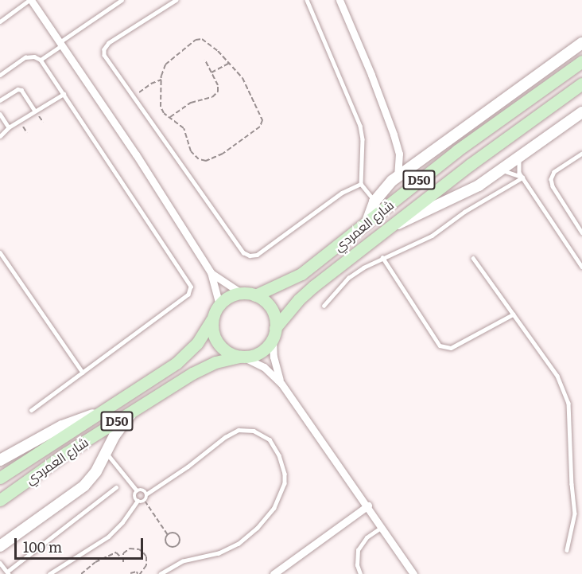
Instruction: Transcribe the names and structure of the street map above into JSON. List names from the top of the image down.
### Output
{
  "streets": {
    "main road": ["D50", "شارع العمردي"]
  },
  "scale_bar": "100 m"
}
